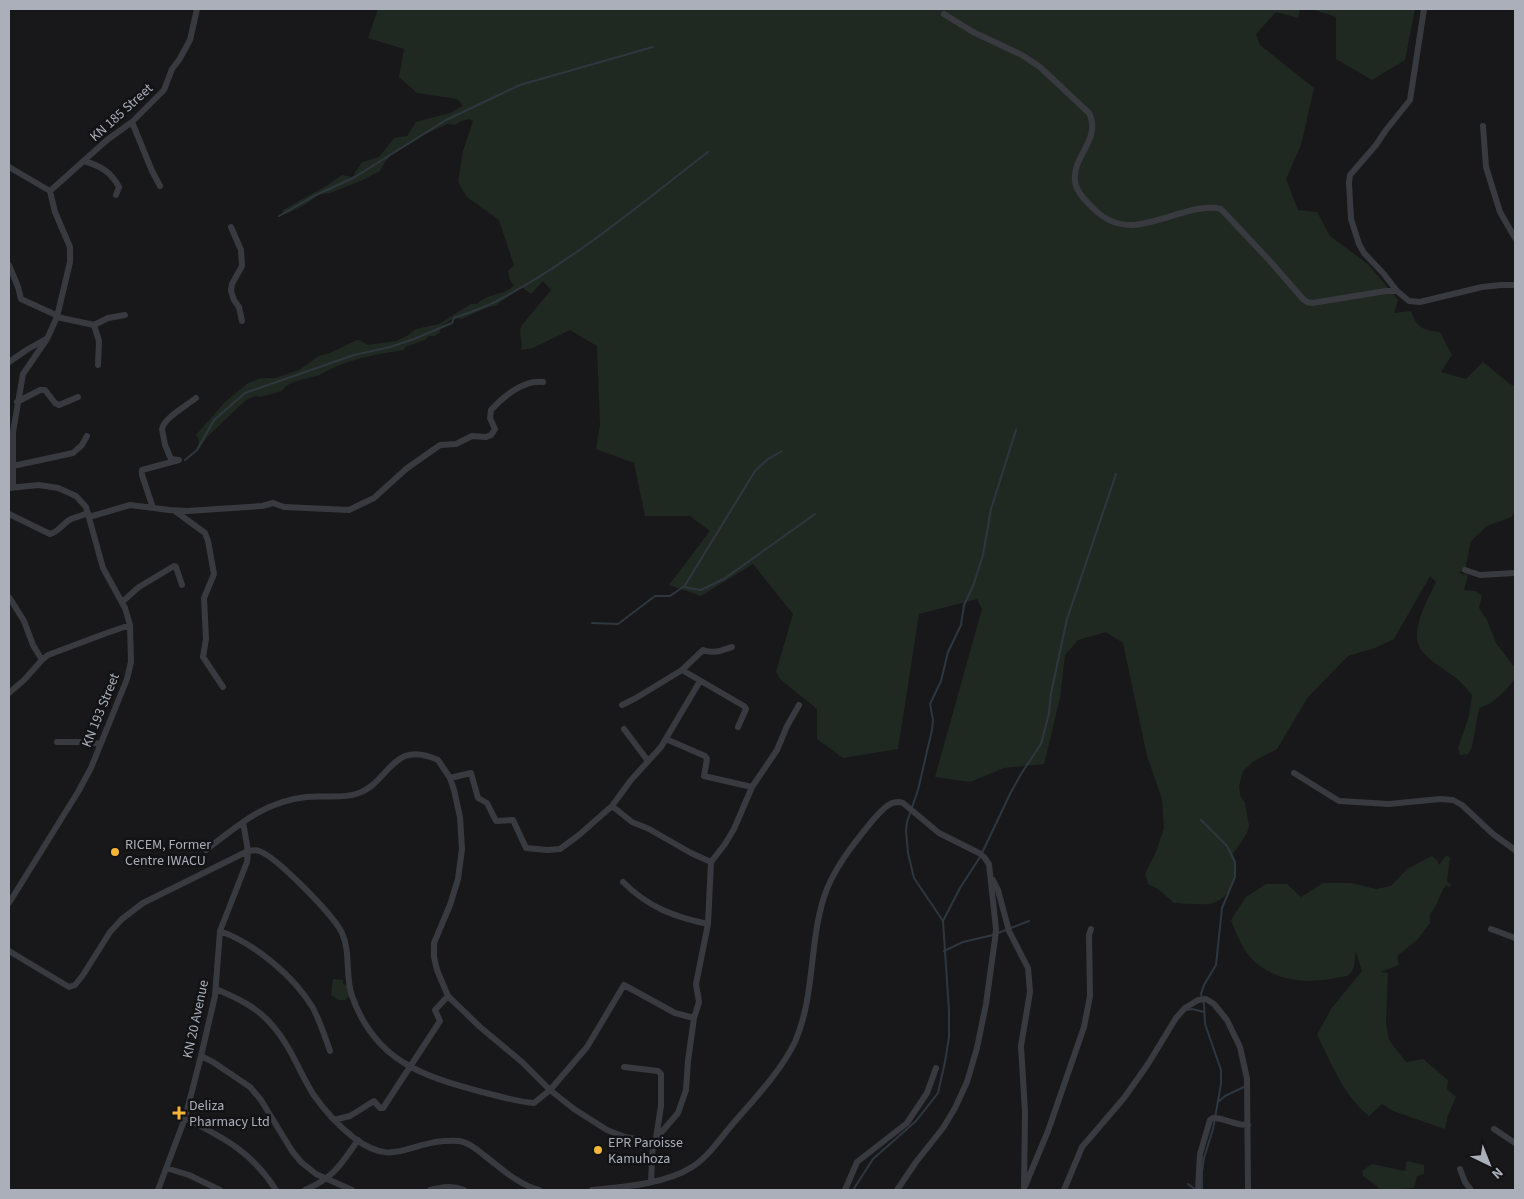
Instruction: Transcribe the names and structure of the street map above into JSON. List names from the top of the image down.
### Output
{
  "streets": {
    "street": ["KN 185 Street", "KN 193 Street", "KN 20 Avenue"]
  },
  "places": {
    "other": ["RICEM, Former Centre IWACU", "EPR Paroisse Kamuhoza"],
    "health": ["Deliza Pharmacy Ltd"]
  },
  "north": "bottom right"
}
